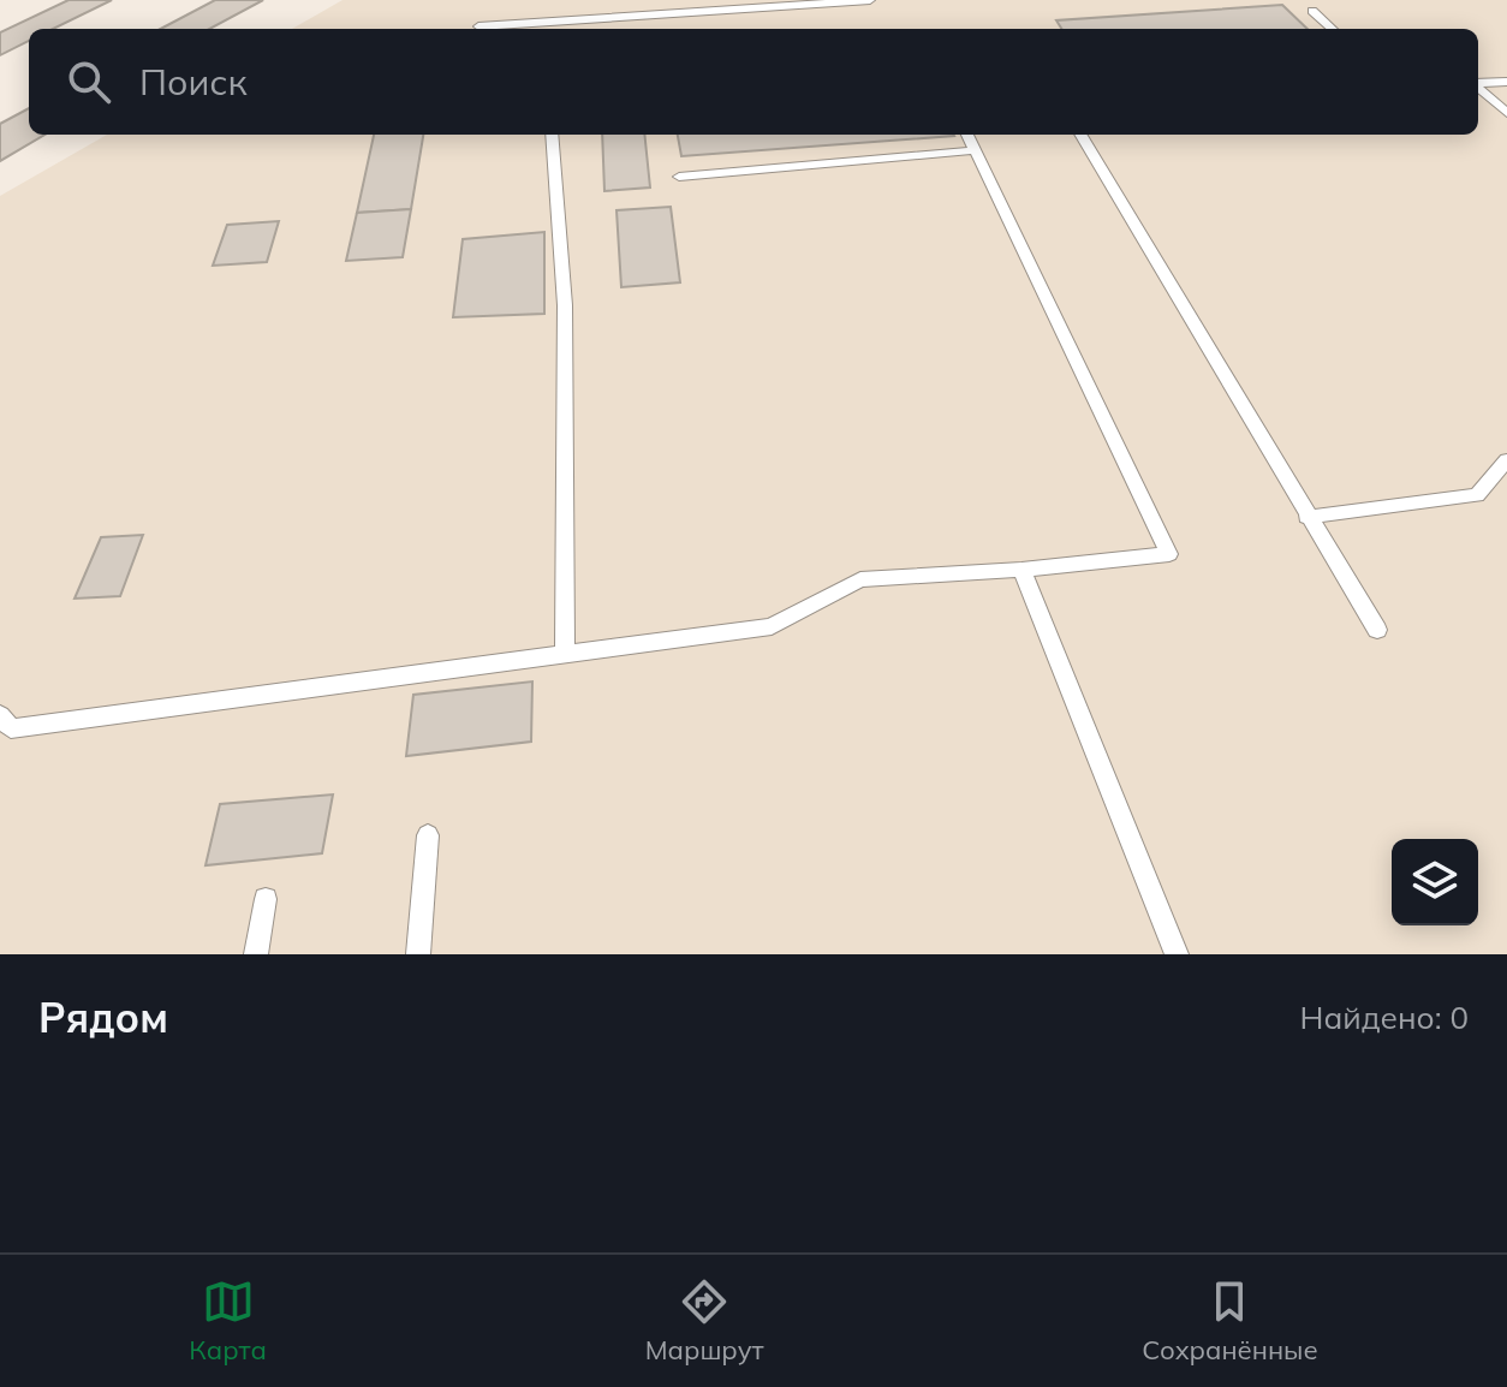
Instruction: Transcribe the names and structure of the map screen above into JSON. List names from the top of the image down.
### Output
{
  "page": {
    "search": "Поиск",
    "heading": ["Рядом", "Найдено: 0"],
    "nav": ["Карта", "Маршрут", "Сохранённые"]
  }
}
